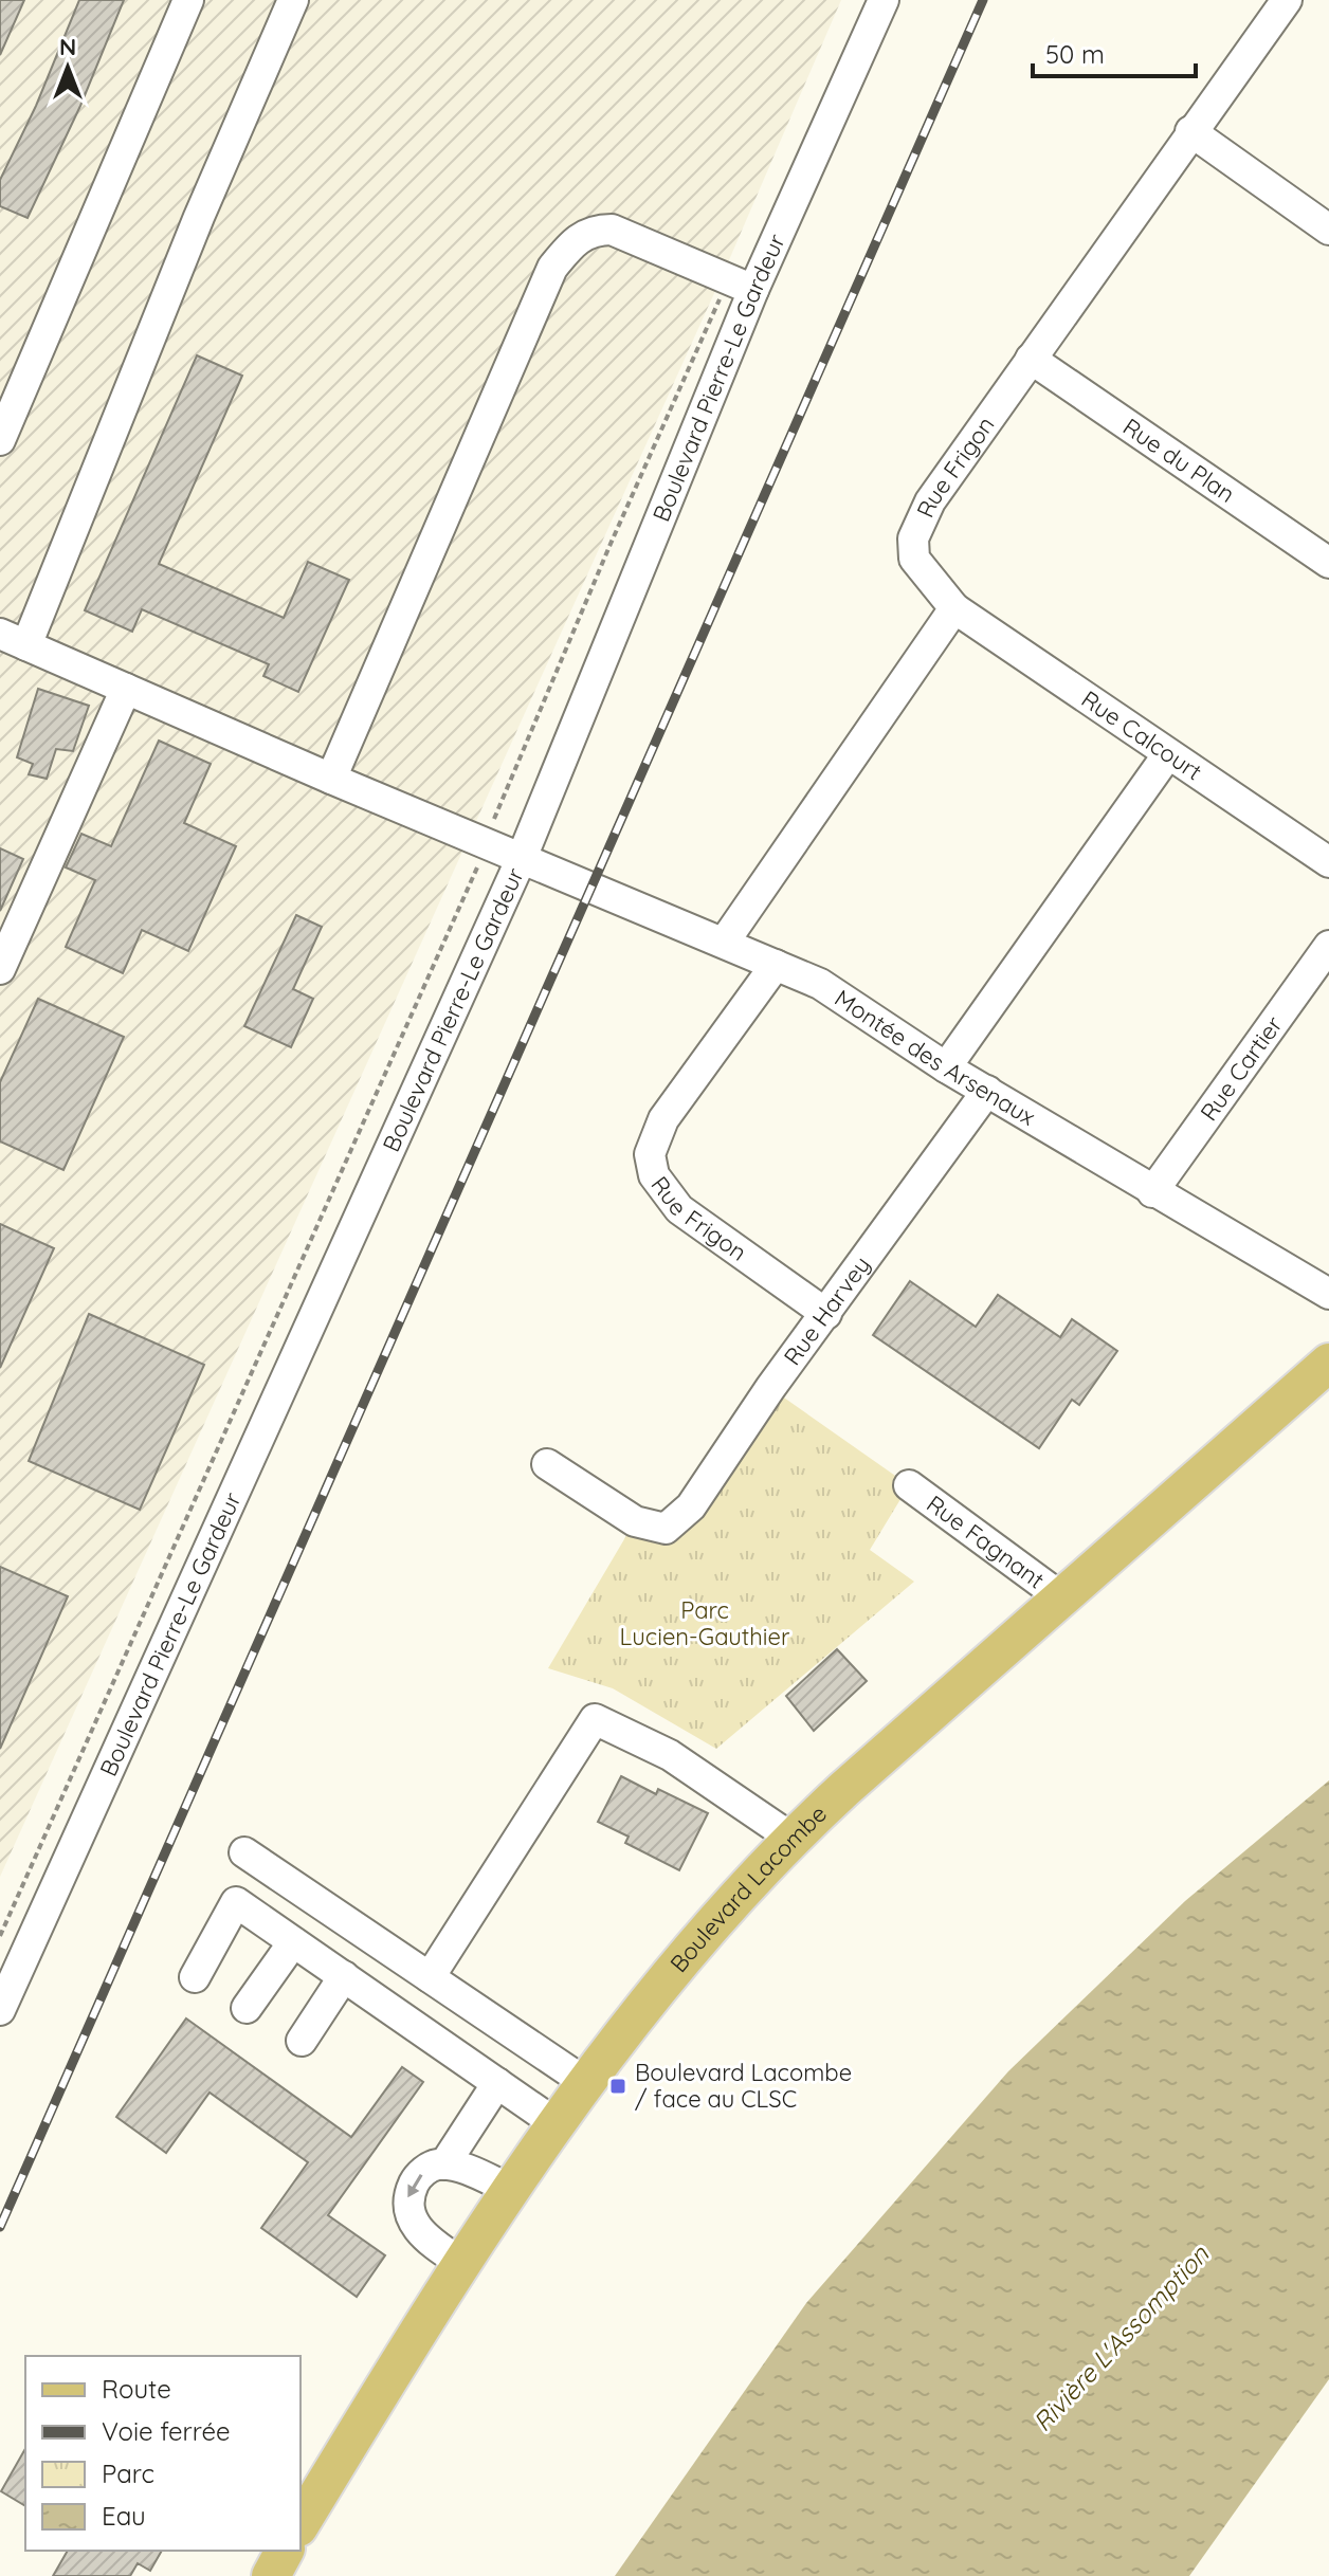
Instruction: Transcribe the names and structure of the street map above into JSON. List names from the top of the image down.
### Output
{
  "streets": {
    "main road": ["Boulevard Lacombe"],
    "street": [
      "Boulevard Pierre-Le Gardeur",
      "Rue du Plan",
      "Rue Frigon",
      "Rue Calcourt",
      "Montée des Arsenaux",
      "Rue Cartier",
      "Rue Harvey",
      "Rue Fagnant"
    ]
  },
  "crossings": [
    ["Boulevard Pierre-Le Gardeur", "Montée des Arsenaux"],
    ["Rue du Plan", "Rue Frigon"],
    ["Rue Frigon", "Rue Calcourt"],
    ["Rue Frigon", "Montée des Arsenaux"],
    ["Rue Frigon", "Rue Harvey"],
    ["Montée des Arsenaux", "Rue Cartier"],
    ["Montée des Arsenaux", "Rue Harvey"],
    ["Rue Fagnant", "Boulevard Lacombe"]
  ],
  "water": ["Rivière L'Assomption"],
  "parks": ["Parc Lucien-Gauthier"],
  "places": {
    "transit": ["Boulevard Lacombe / face au CLSC"]
  },
  "legend": [
    "Route",
    "Voie ferrée",
    "Parc",
    "Eau"
  ],
  "scale_bar": "50 m",
  "north": "top"
}
